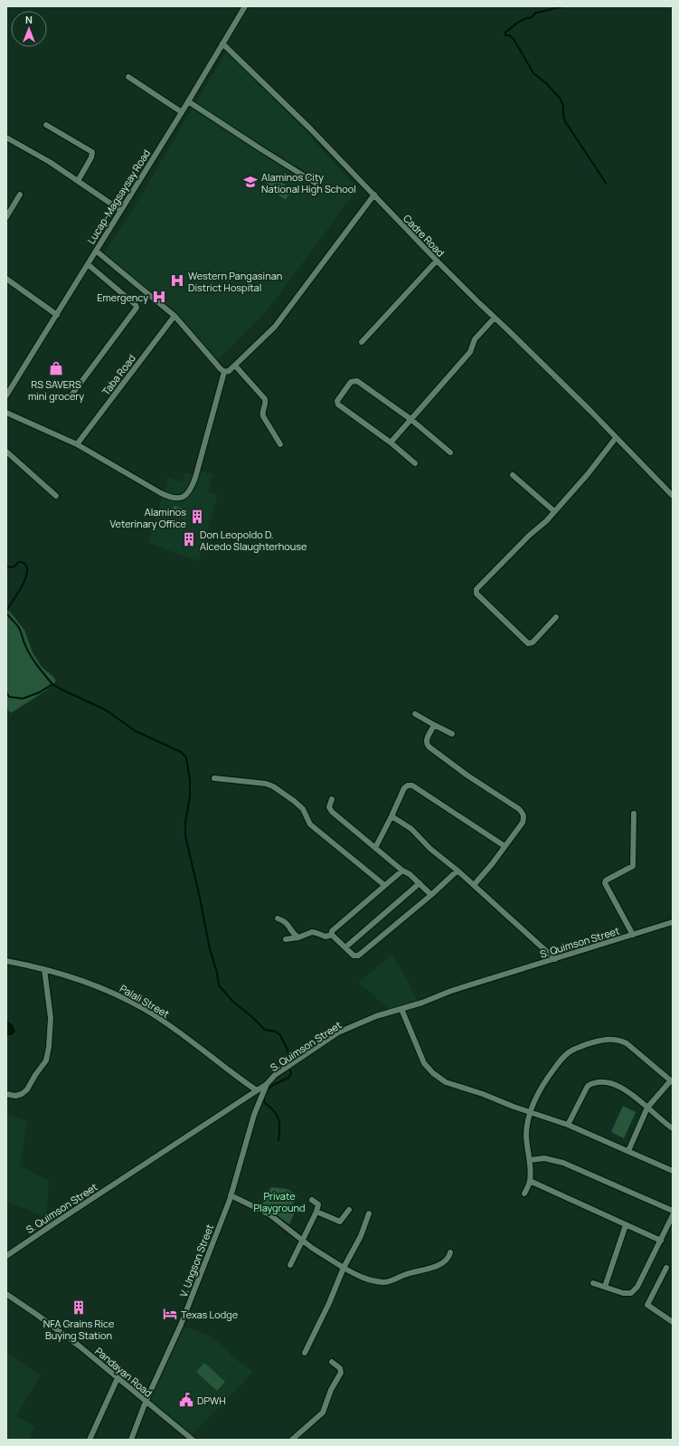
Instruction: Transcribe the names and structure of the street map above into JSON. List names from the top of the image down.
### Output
{
  "streets": {
    "street": [
      "Lucap-Magsaysay Road",
      "Cadre Road",
      "Taba Road",
      "S. Quimson Street",
      "Palali Street",
      "V. Ungson Street",
      "Pandayan Road"
    ]
  },
  "crossings": [
    ["Lucap-Magsaysay Road", "Cadre Road"],
    ["S. Quimson Street", "Palali Street"],
    ["S. Quimson Street", "V. Ungson Street"],
    ["V. Ungson Street", "Pandayan Road"]
  ],
  "parks": ["Private Playground"],
  "places": {
    "school or university": ["Alaminos City National High School"],
    "hospital": ["Western Pangasinan District Hospital", "Emergency"],
    "shop": ["RS SAVERS mini grocery"],
    "building": ["Alaminos Veterinary Office", "Don Leopoldo D. Alcedo Slaughterhouse", "NFA Grains Rice Buying Station"],
    "hotel": ["Texas Lodge"],
    "public building": ["DPWH"]
  },
  "north": "top"
}
